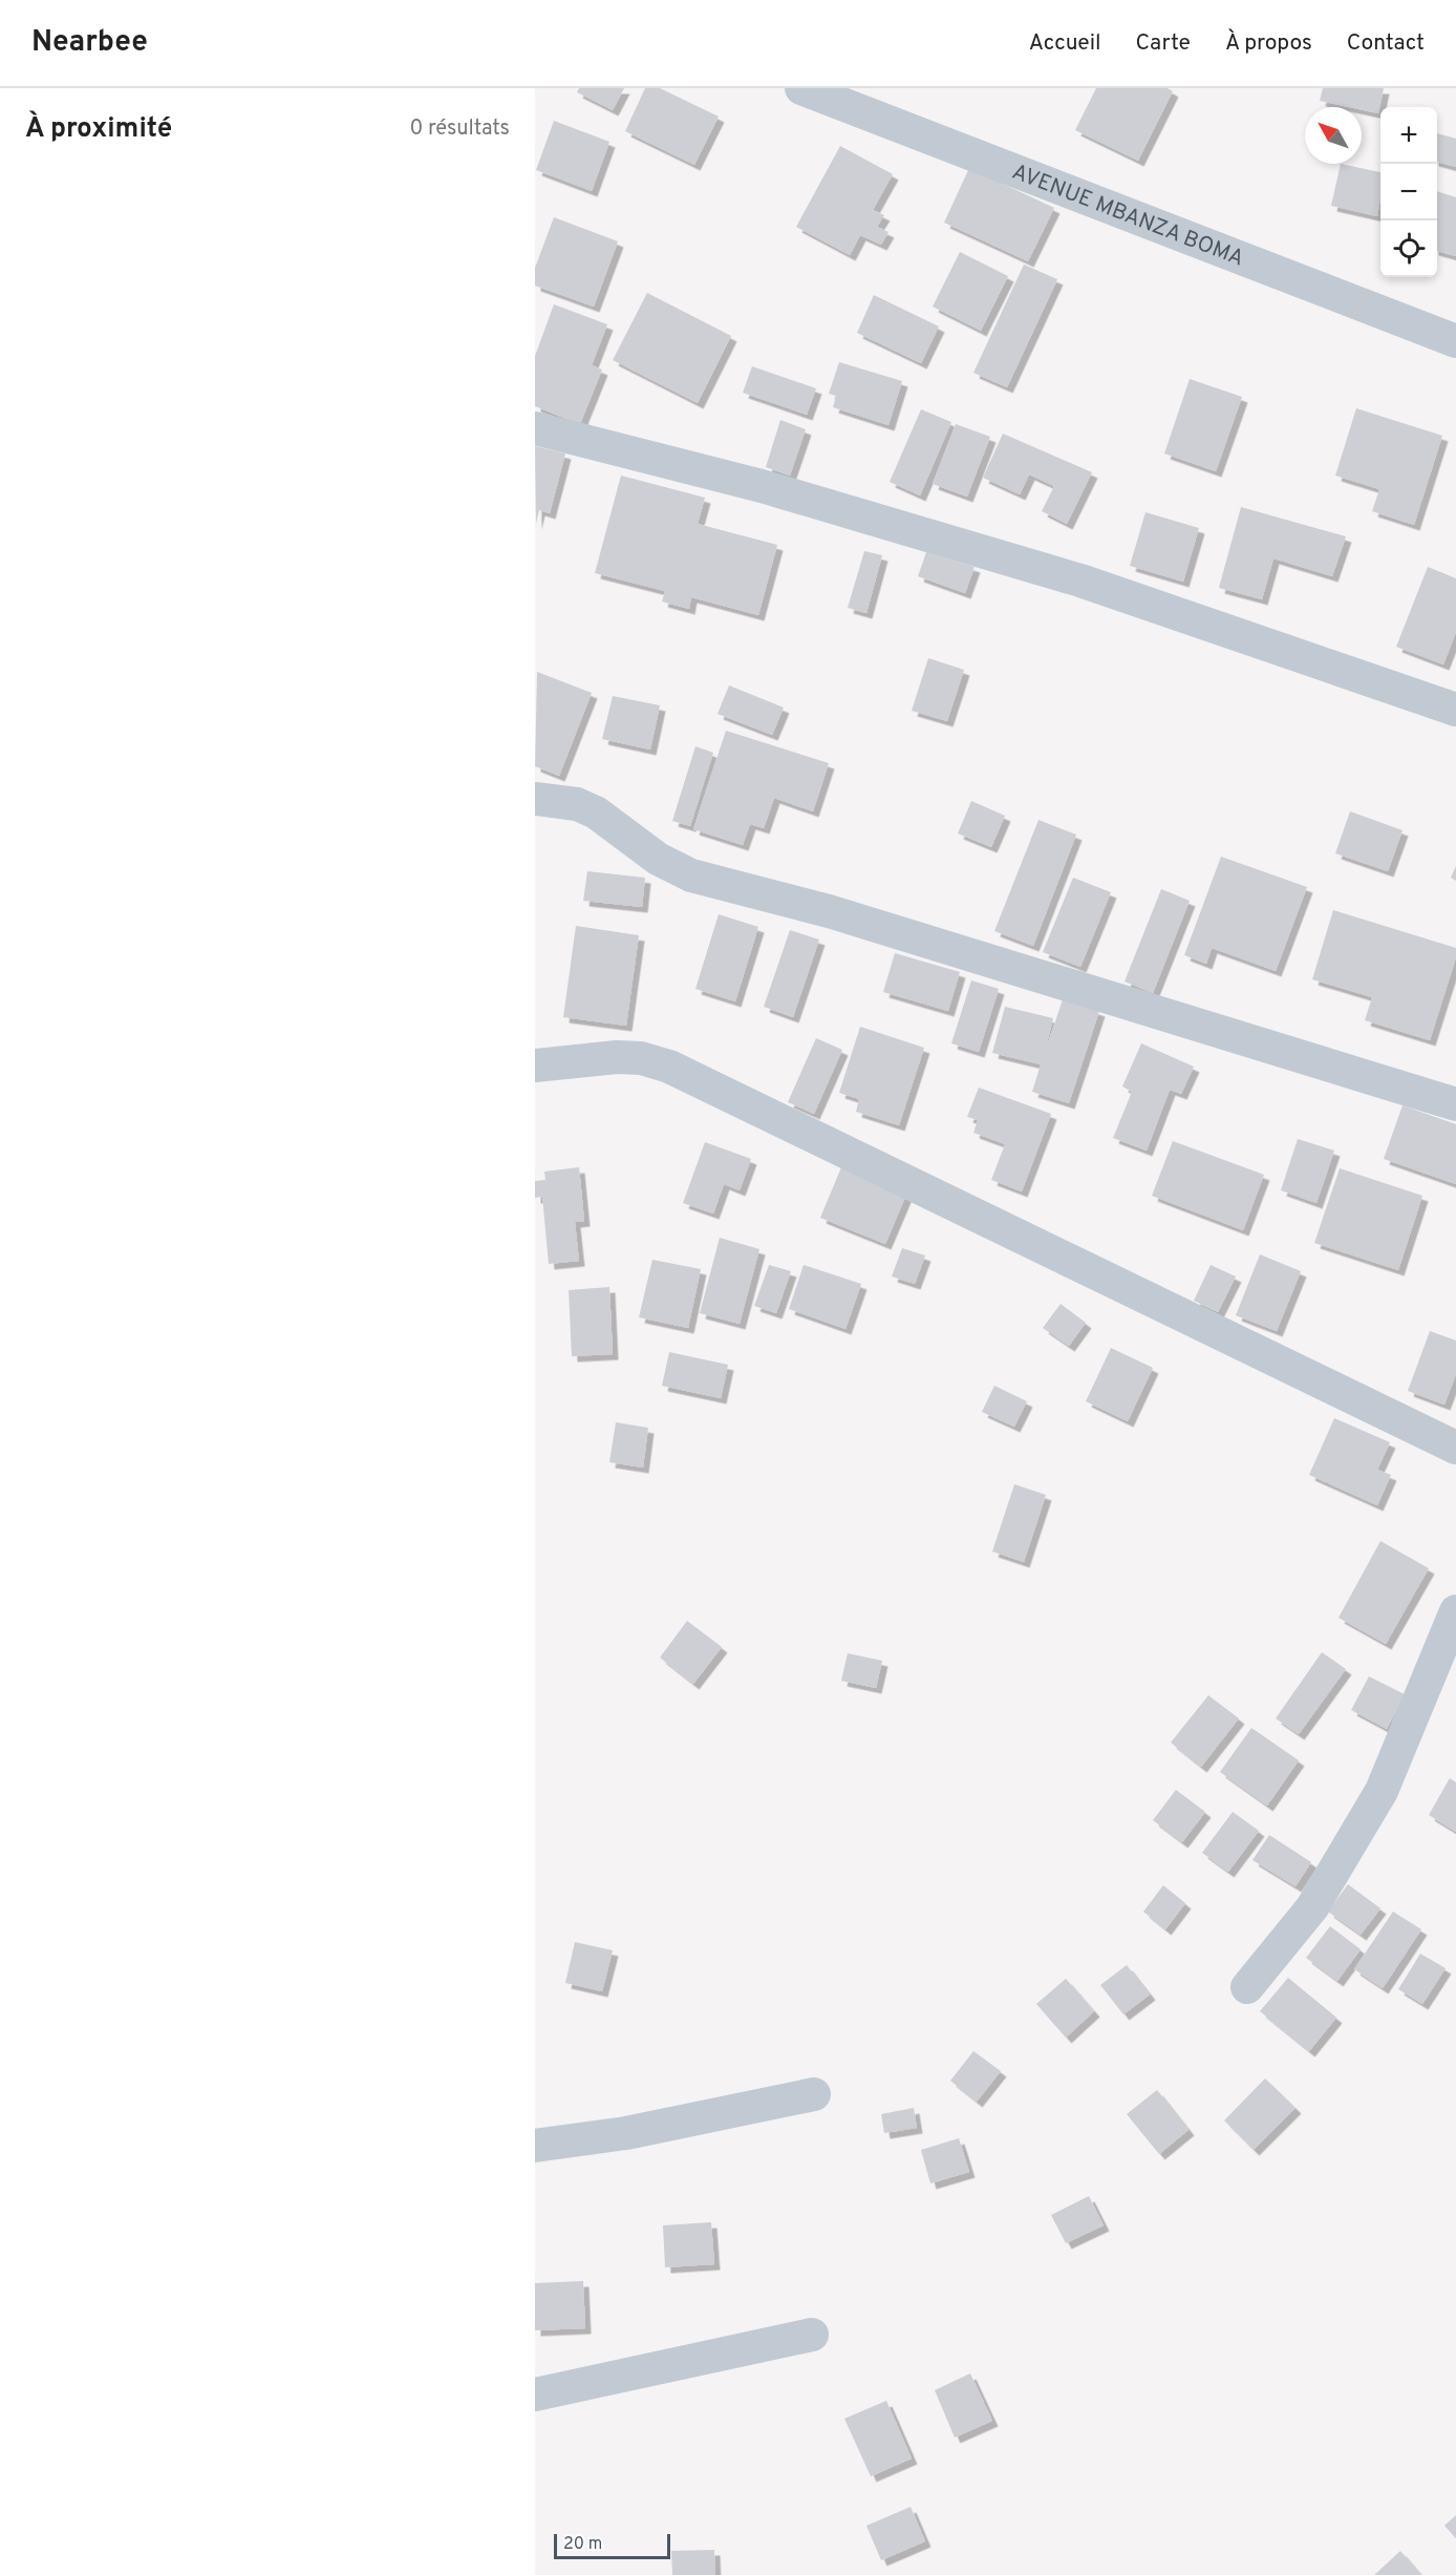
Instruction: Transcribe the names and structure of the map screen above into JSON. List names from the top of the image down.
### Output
{
  "streets": {
    "street": ["AVENUE MBANZA BOMA"]
  },
  "scale_bar": "20 m",
  "north": "top left",
  "page": {
    "header": "Nearbee",
    "nav": [
      "Accueil",
      "Carte",
      "À propos",
      "Contact"
    ],
    "heading": ["À proximité", "0 résultats"],
    "map_buttons": ["+", "−"],
    "scale": "20 m"
  }
}
